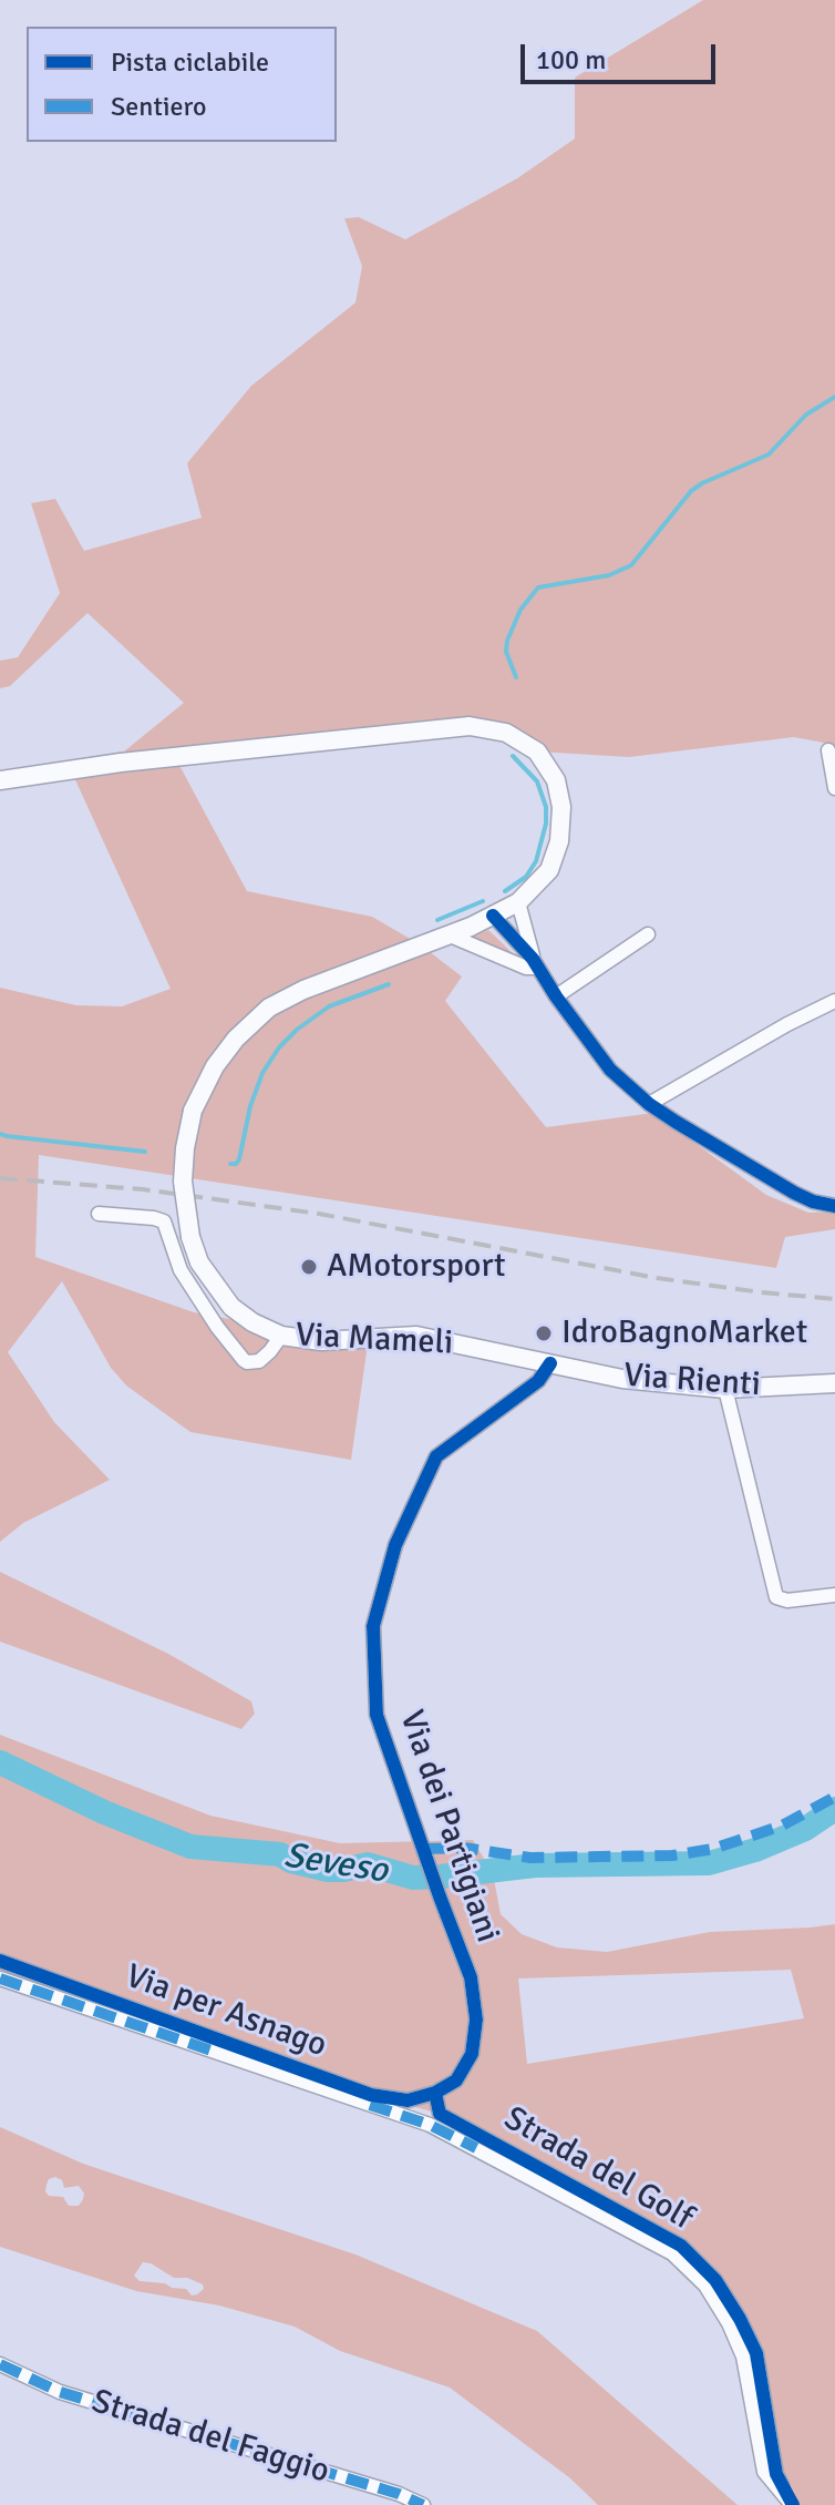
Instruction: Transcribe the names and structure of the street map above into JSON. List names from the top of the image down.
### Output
{
  "streets": {
    "main road": ["Via Mameli", "Via Rienti"],
    "street": [
      "Via dei Partigiani",
      "Via per Asnago",
      "Strada del Golf",
      "Strada del Faggio"
    ]
  },
  "crossings": [
    ["Via Mameli", "Via Rienti"],
    ["Via Mameli", "Via dei Partigiani"],
    ["Via Rienti", "Via dei Partigiani"],
    ["Via dei Partigiani", "Via per Asnago"],
    ["Via dei Partigiani", "Strada del Golf"],
    ["Via per Asnago", "Strada del Golf"]
  ],
  "water": ["Seveso"],
  "places": ["AMotorsport", "IdroBagnoMarket"],
  "legend": ["Pista ciclabile", "Sentiero"],
  "scale_bar": "100 m"
}
